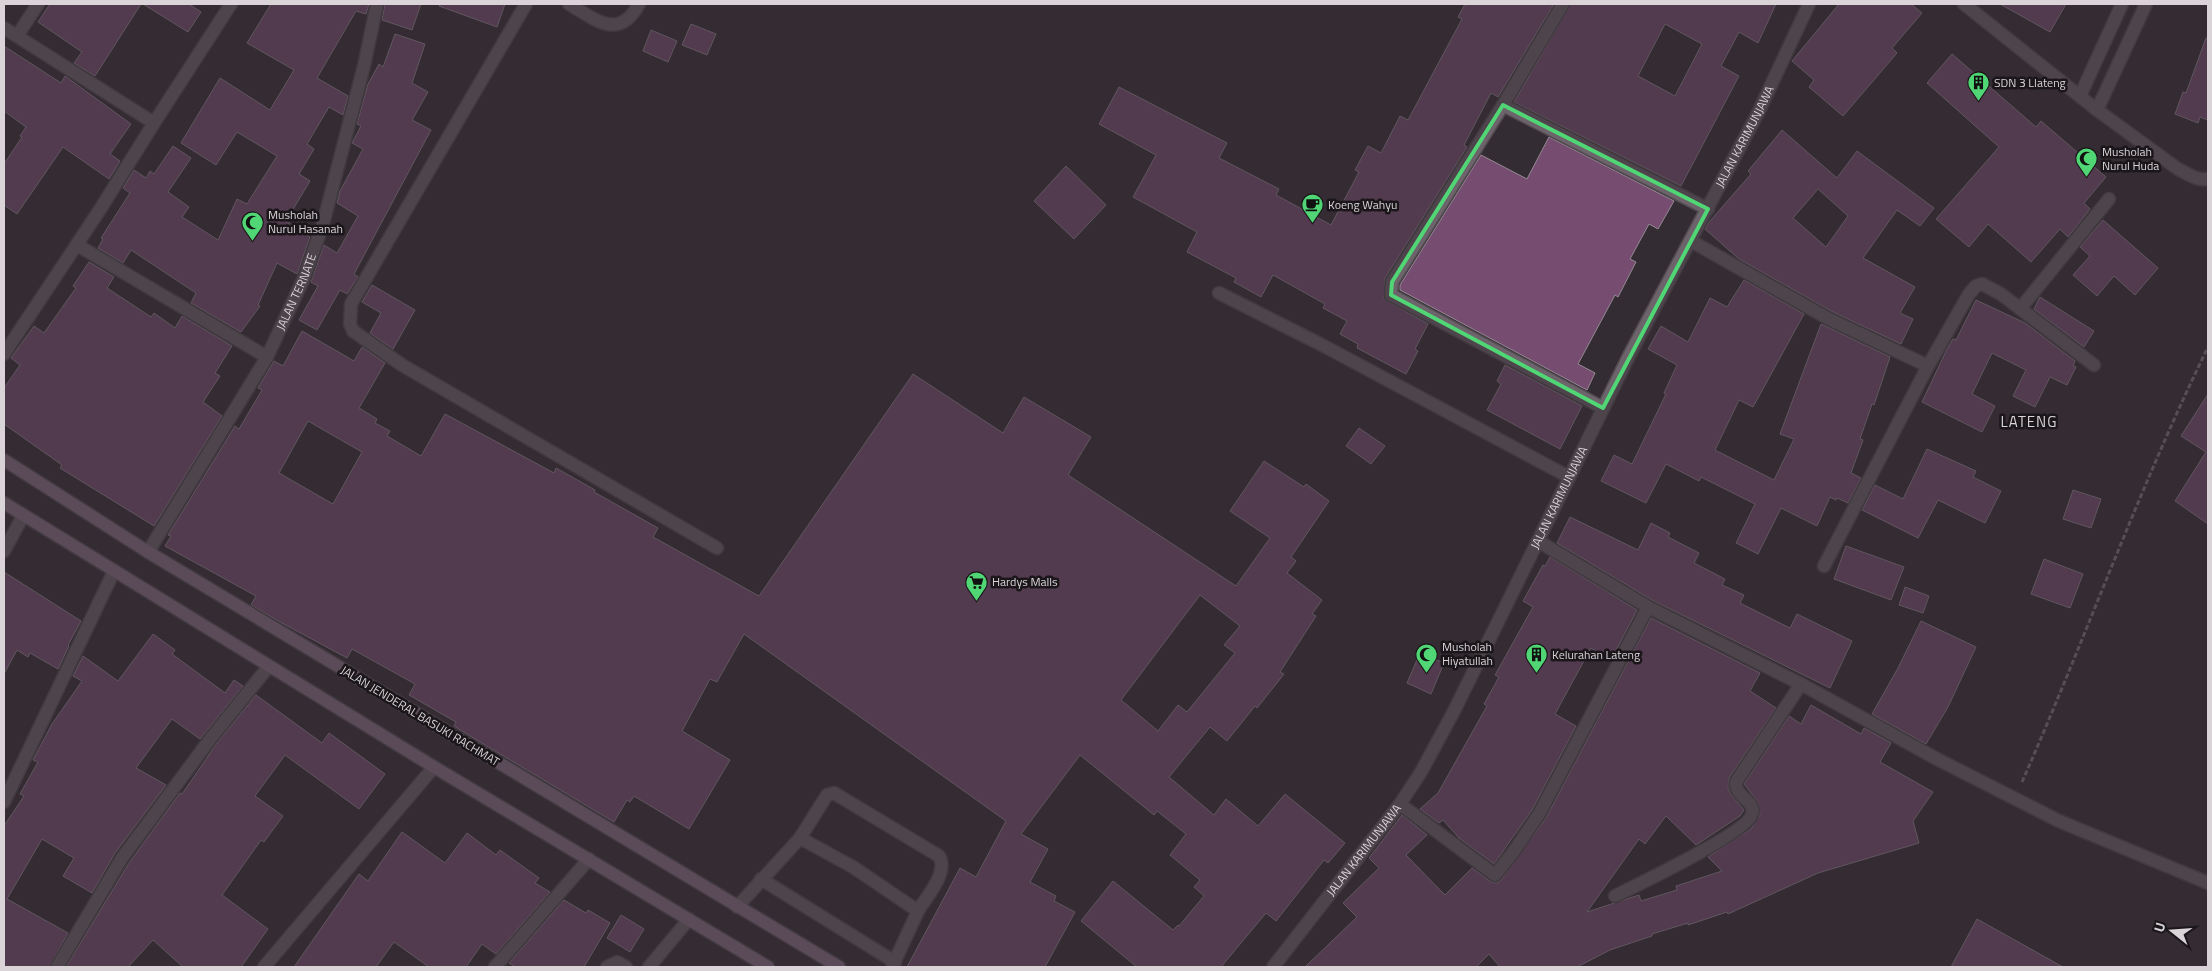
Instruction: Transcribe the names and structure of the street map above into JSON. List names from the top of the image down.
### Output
{
  "streets": {
    "main road": ["JALAN JENDERAL BASUKI RACHMAT"],
    "street": ["JALAN KARIMUNJAWA", "JALAN TERNATE"]
  },
  "crossings": [
    ["JALAN TERNATE", "JALAN JENDERAL BASUKI RACHMAT"]
  ],
  "districts": ["LATENG"],
  "places": {
    "building": ["SDN 3 Llateng", "Kelurahan Lateng"],
    "mosque": ["Musholah Nurul Huda", "Musholah Nurul Hasanah", "Musholah Hiyatullah"],
    "cafe": ["Koeng Wahyu"],
    "supermarket": ["Hardys Malls"]
  },
  "north": "left"
}
